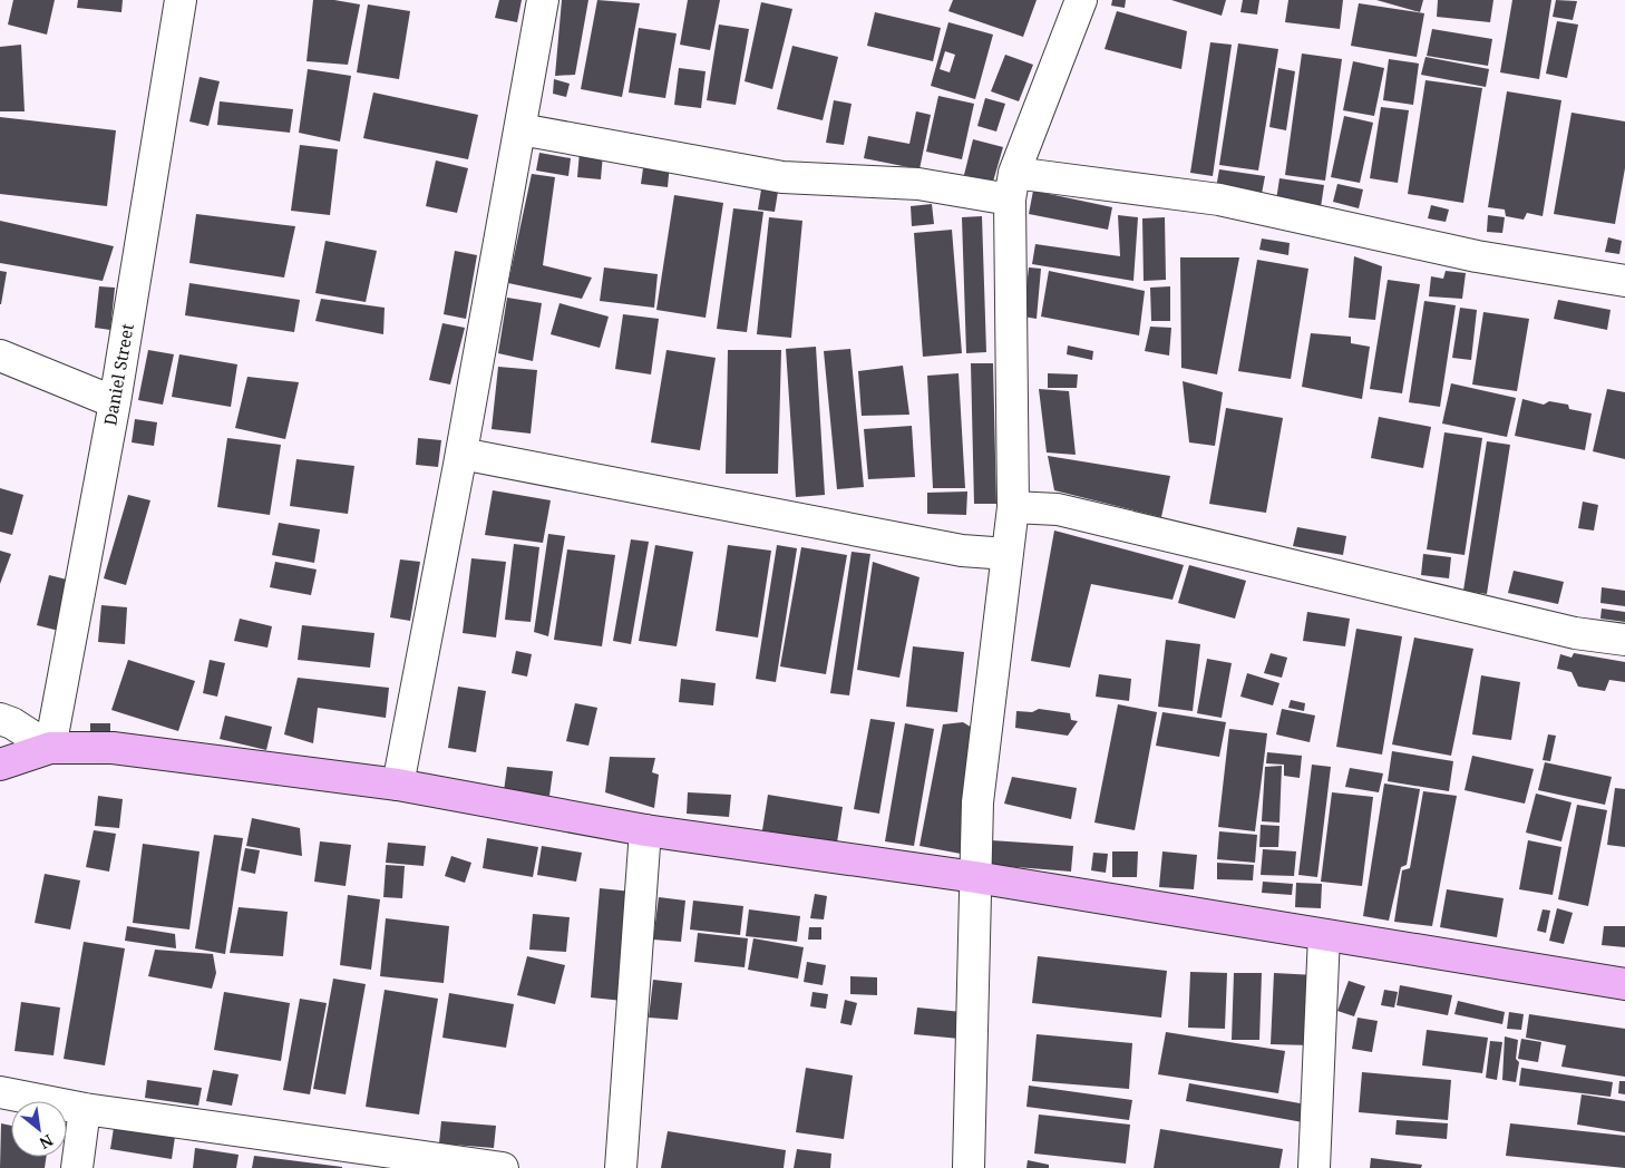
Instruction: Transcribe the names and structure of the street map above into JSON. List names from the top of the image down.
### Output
{
  "streets": {
    "street": ["Daniel Street"]
  },
  "north": "bottom right"
}
